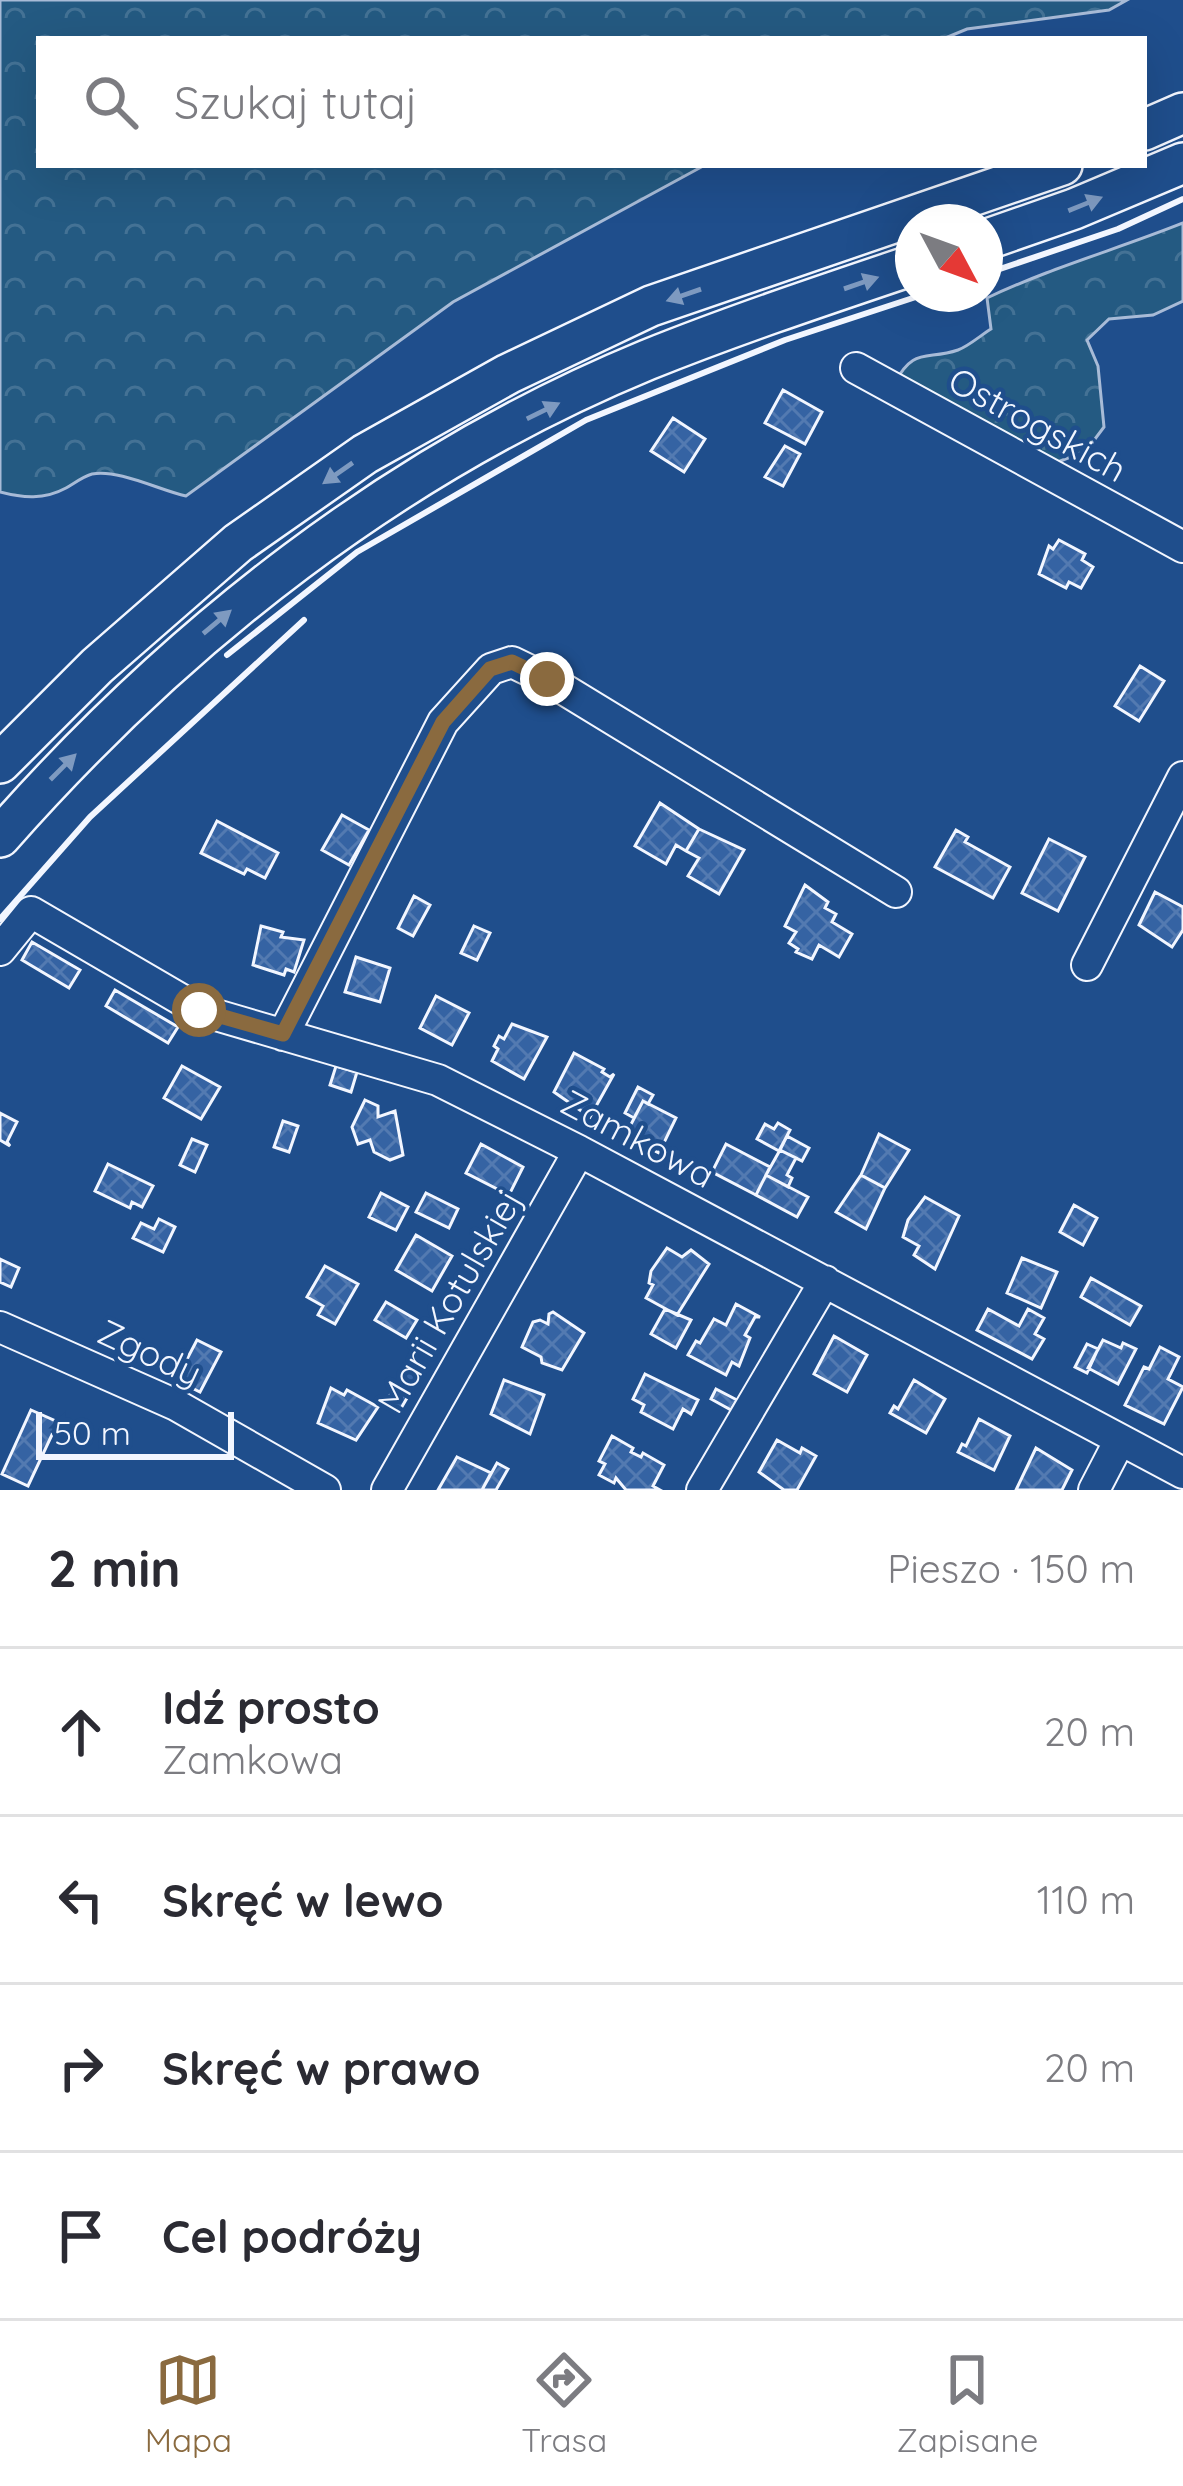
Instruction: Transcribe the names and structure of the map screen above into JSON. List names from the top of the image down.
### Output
{
  "streets": {
    "street": [
      "Ostrogskich",
      "Zamkowa",
      "Marii Kotulskiej",
      "Zgody"
    ]
  },
  "crossings": [
    ["Zamkowa", "Marii Kotulskiej"]
  ],
  "scale_bar": "50 m",
  "north": "bottom right",
  "page": {
    "search": "Szukaj tutaj",
    "scale": "50 m",
    "heading": ["2 min", "Pieszo · 150 m"],
    "list": [
      ["Idź prosto", "Zamkowa", "20 m"],
      ["Skręć w lewo", "110 m"],
      ["Skręć w prawo", "20 m"],
      "Cel podróży"
    ],
    "nav": ["Mapa", "Trasa", "Zapisane"]
  }
}
